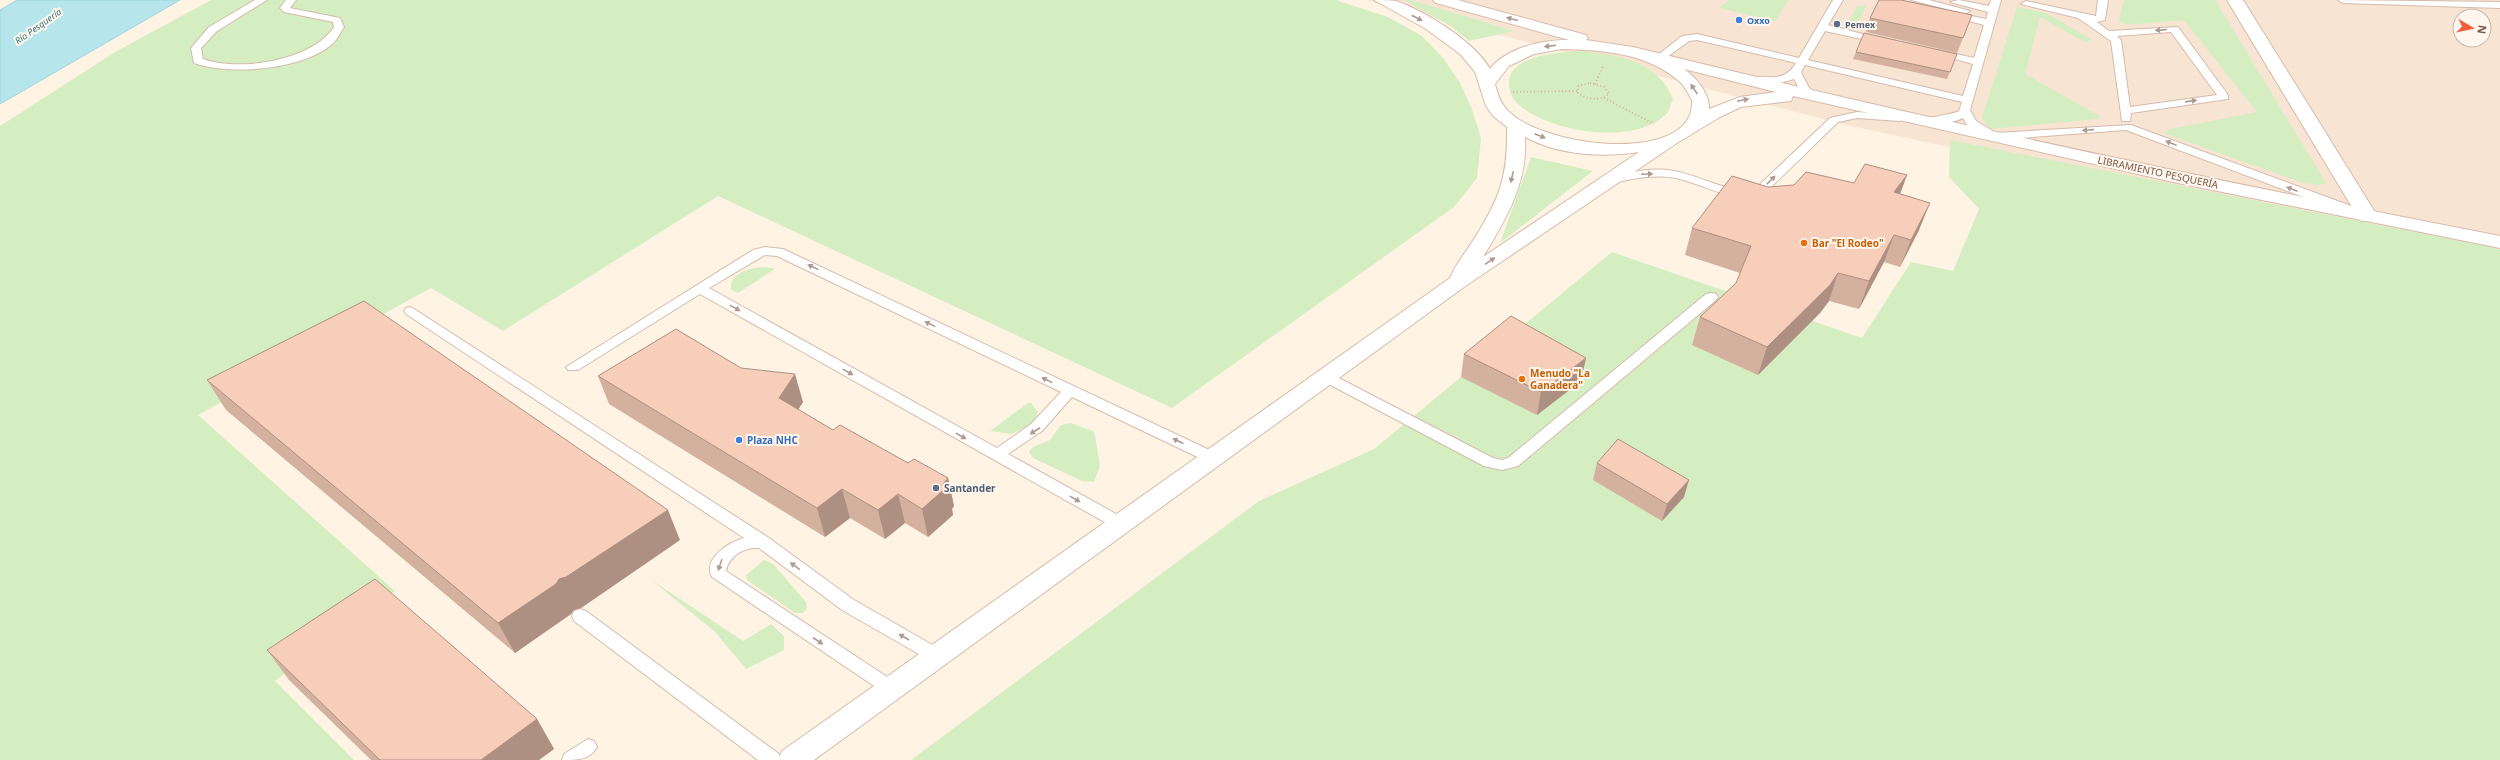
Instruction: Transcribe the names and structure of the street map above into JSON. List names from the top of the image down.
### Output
{
  "streets": {
    "main road": ["LIBRAMIENTO PESQUERÍA"]
  },
  "water": ["Río Pesquería"],
  "places": [
    "Oxxo",
    "Pemex",
    "Bar \"El Rodeo\"",
    "Menudo \"La Ganadera\"",
    "Plaza NHC",
    "Santander"
  ],
  "north": "right"
}
